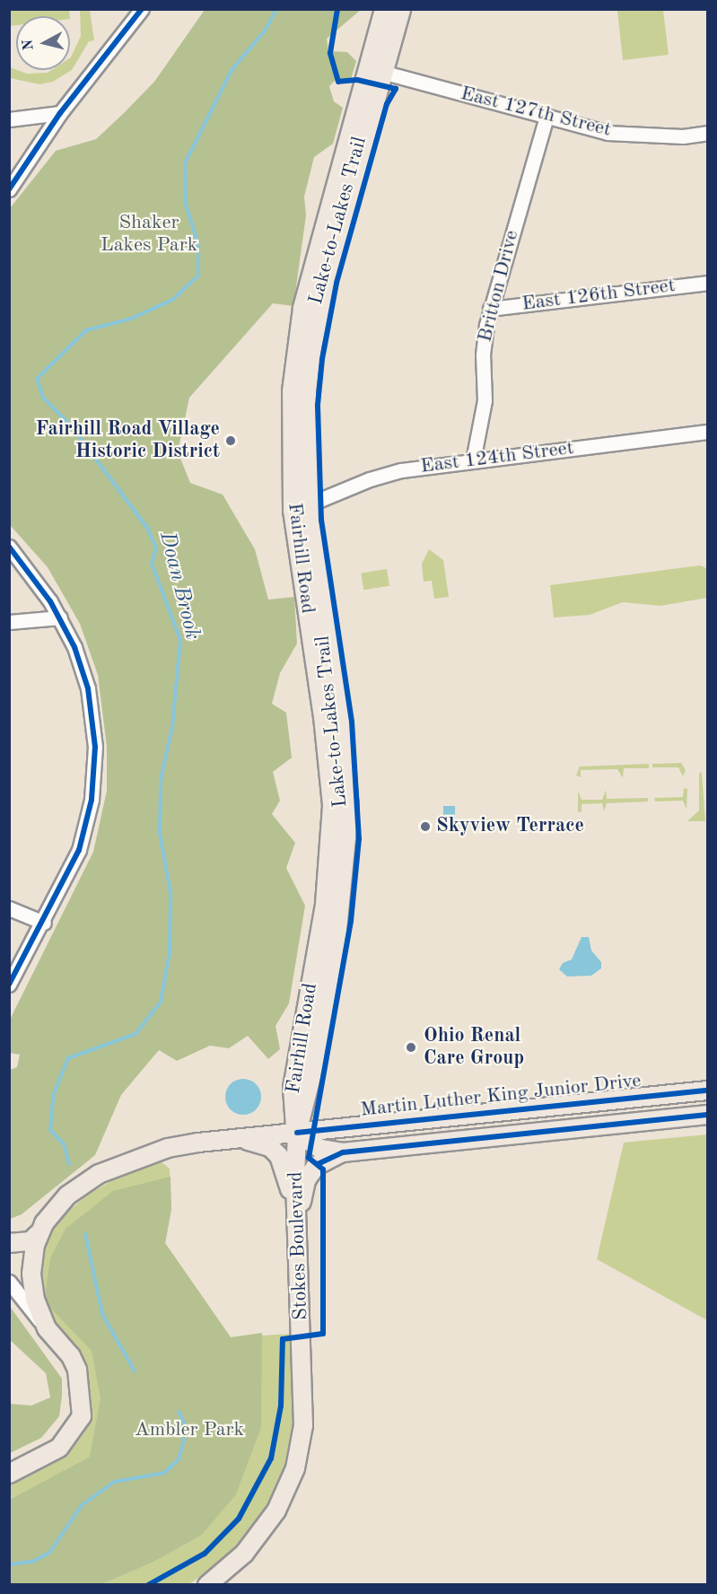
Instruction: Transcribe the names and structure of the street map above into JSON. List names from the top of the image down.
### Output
{
  "streets": {
    "main road": ["Fairhill Road", "Martin Luther King Junior Drive", "Stokes Boulevard"],
    "street": [
      "East 127th Street",
      "Britton Drive",
      "East 126th Street",
      "East 124th Street"
    ],
    "cycle path": ["Lake-to-Lakes Trail"]
  },
  "crossings": [
    ["East 127th Street", "Britton Drive"],
    ["East 127th Street", "Fairhill Road"],
    ["Britton Drive", "East 126th Street"],
    ["Britton Drive", "East 124th Street"],
    ["East 124th Street", "Fairhill Road"],
    ["Fairhill Road", "Martin Luther King Junior Drive"],
    ["Fairhill Road", "Stokes Boulevard"],
    ["Martin Luther King Junior Drive", "Stokes Boulevard"]
  ],
  "water": ["Doan Brook"],
  "parks": ["Shaker Lakes Park", "Ambler Park"],
  "places": ["Fairhill Road Village Historic District", "Skyview Terrace", "Ohio Renal Care Group"],
  "north": "left"
}
